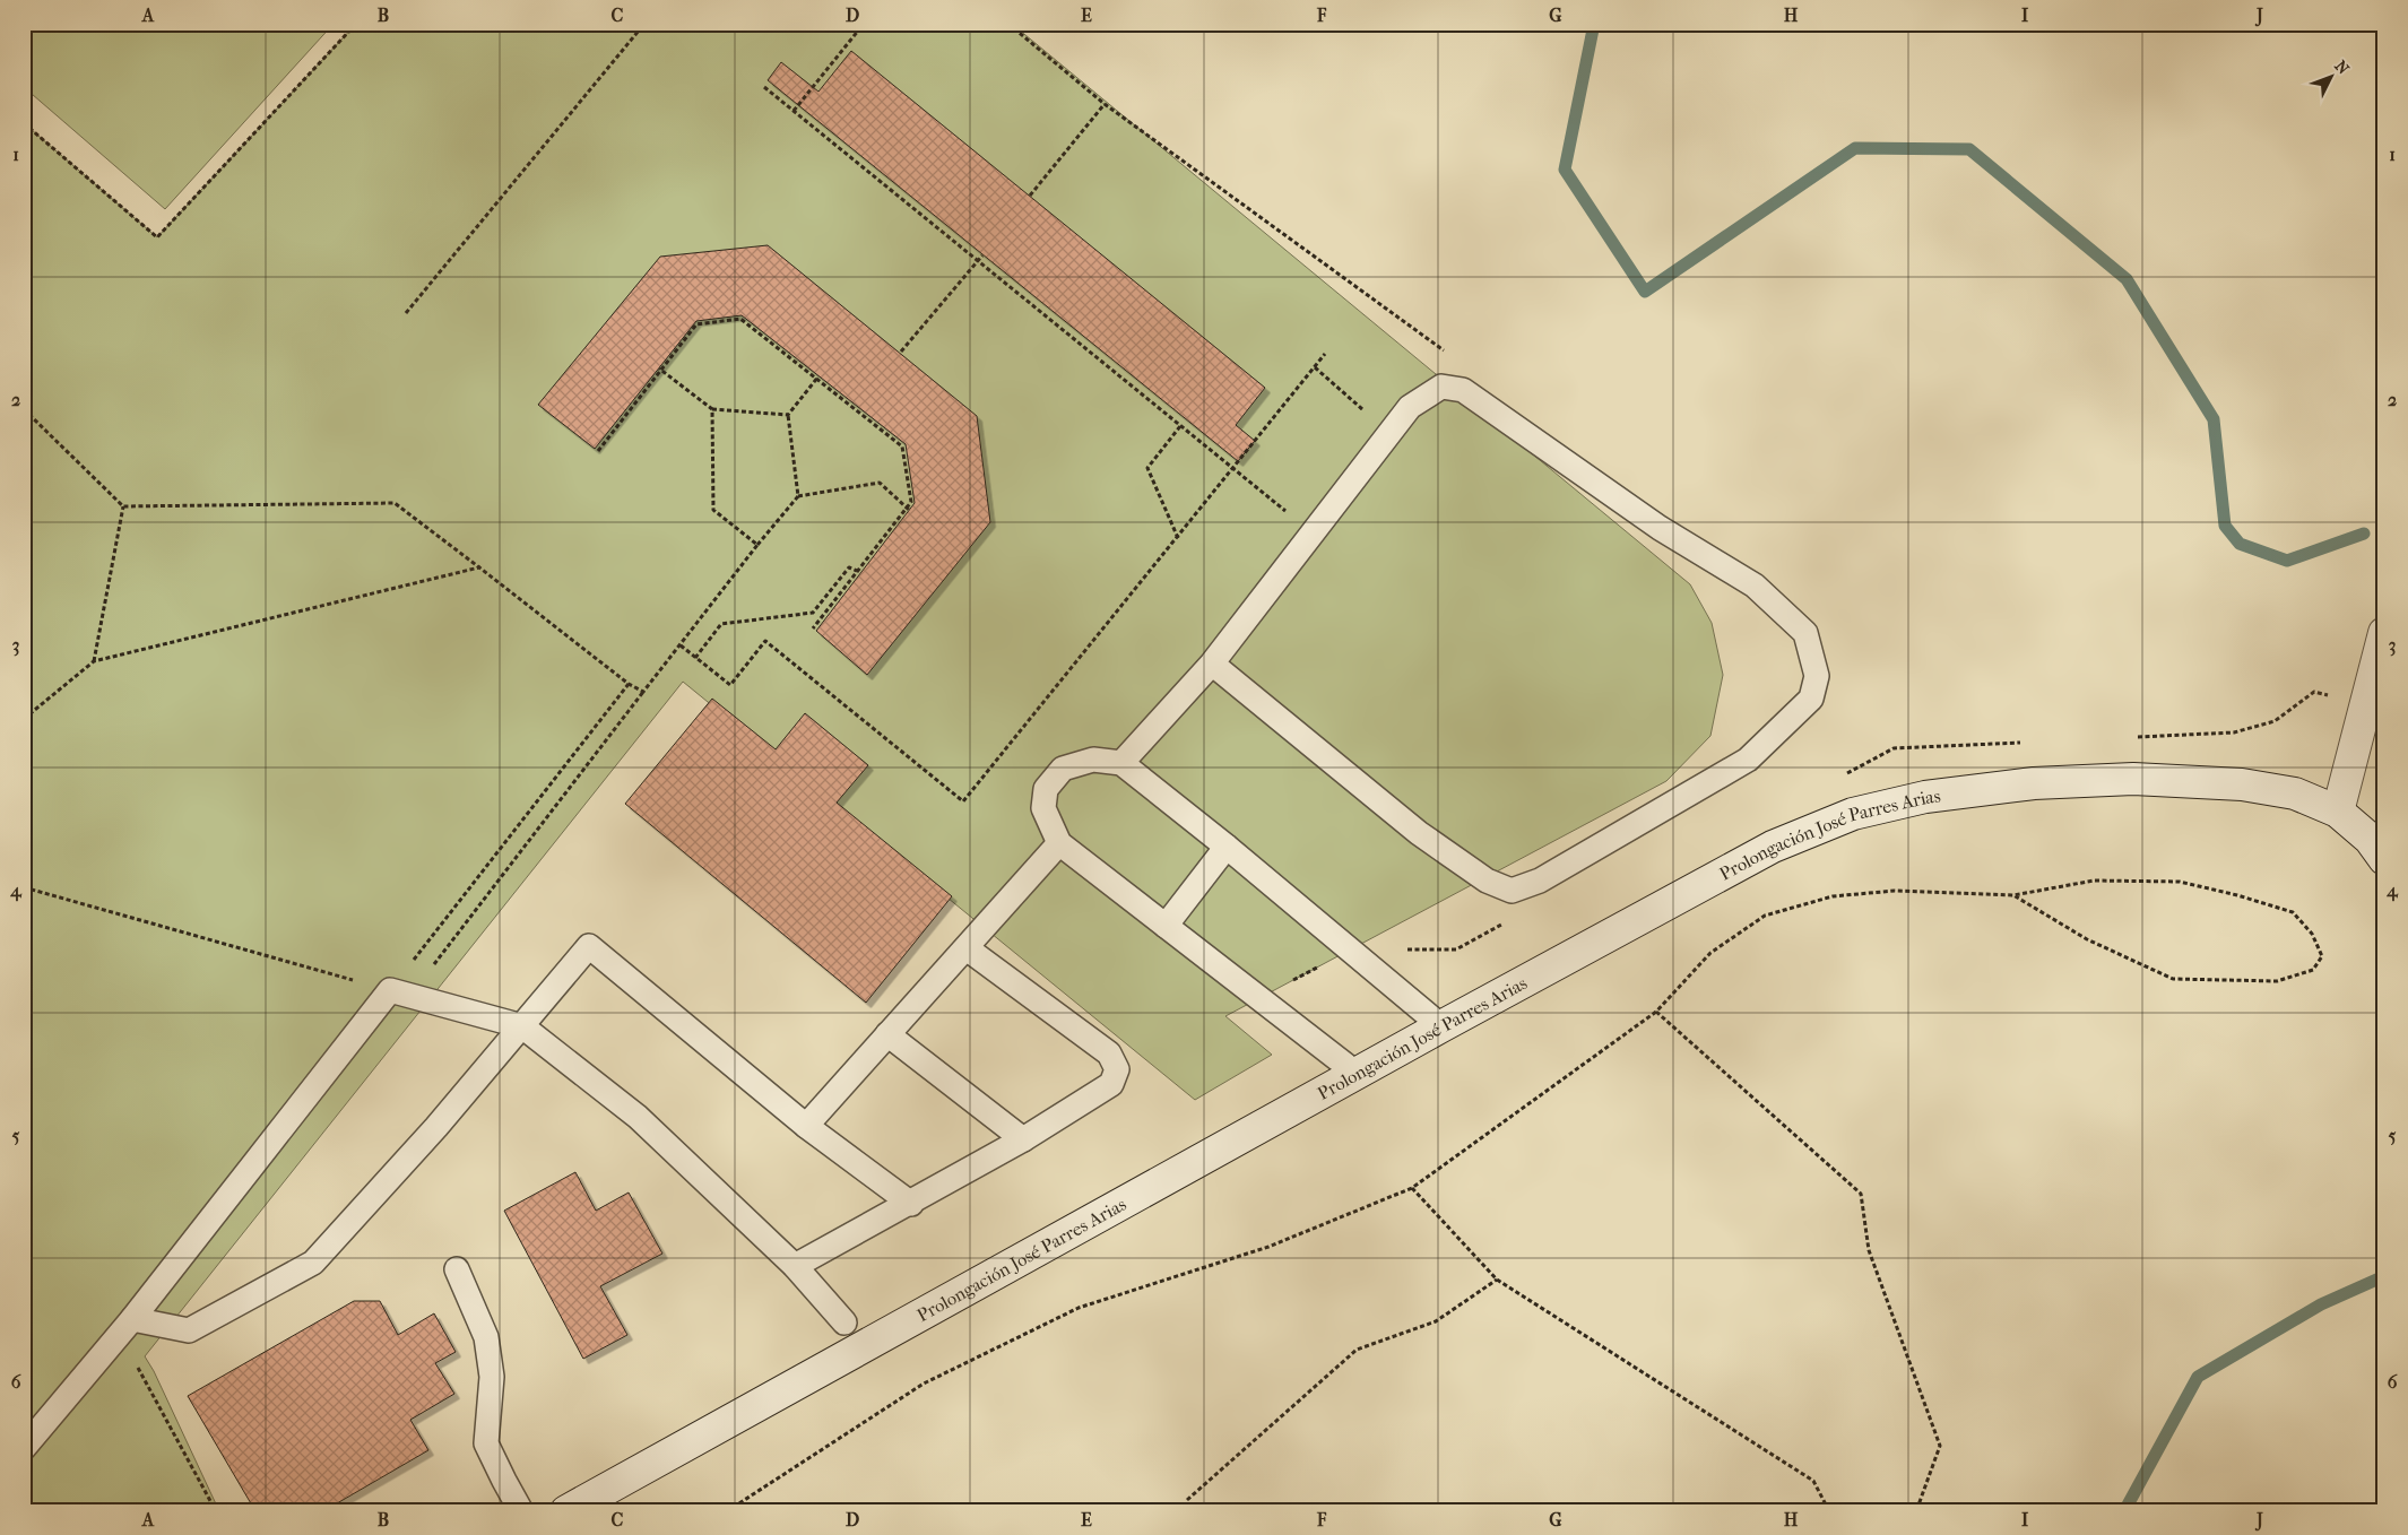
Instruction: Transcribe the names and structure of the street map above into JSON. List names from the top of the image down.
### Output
{
  "streets": {
    "main road": ["Prolongación José Parres Arias"]
  },
  "north": "top right",
  "grid": {
    "columns": [
      "A",
      "B",
      "C",
      "D",
      "E",
      "F",
      "G",
      "H",
      "I",
      "J"
    ],
    "rows": [
      "1",
      "2",
      "3",
      "4",
      "5",
      "6"
    ]
  }
}
